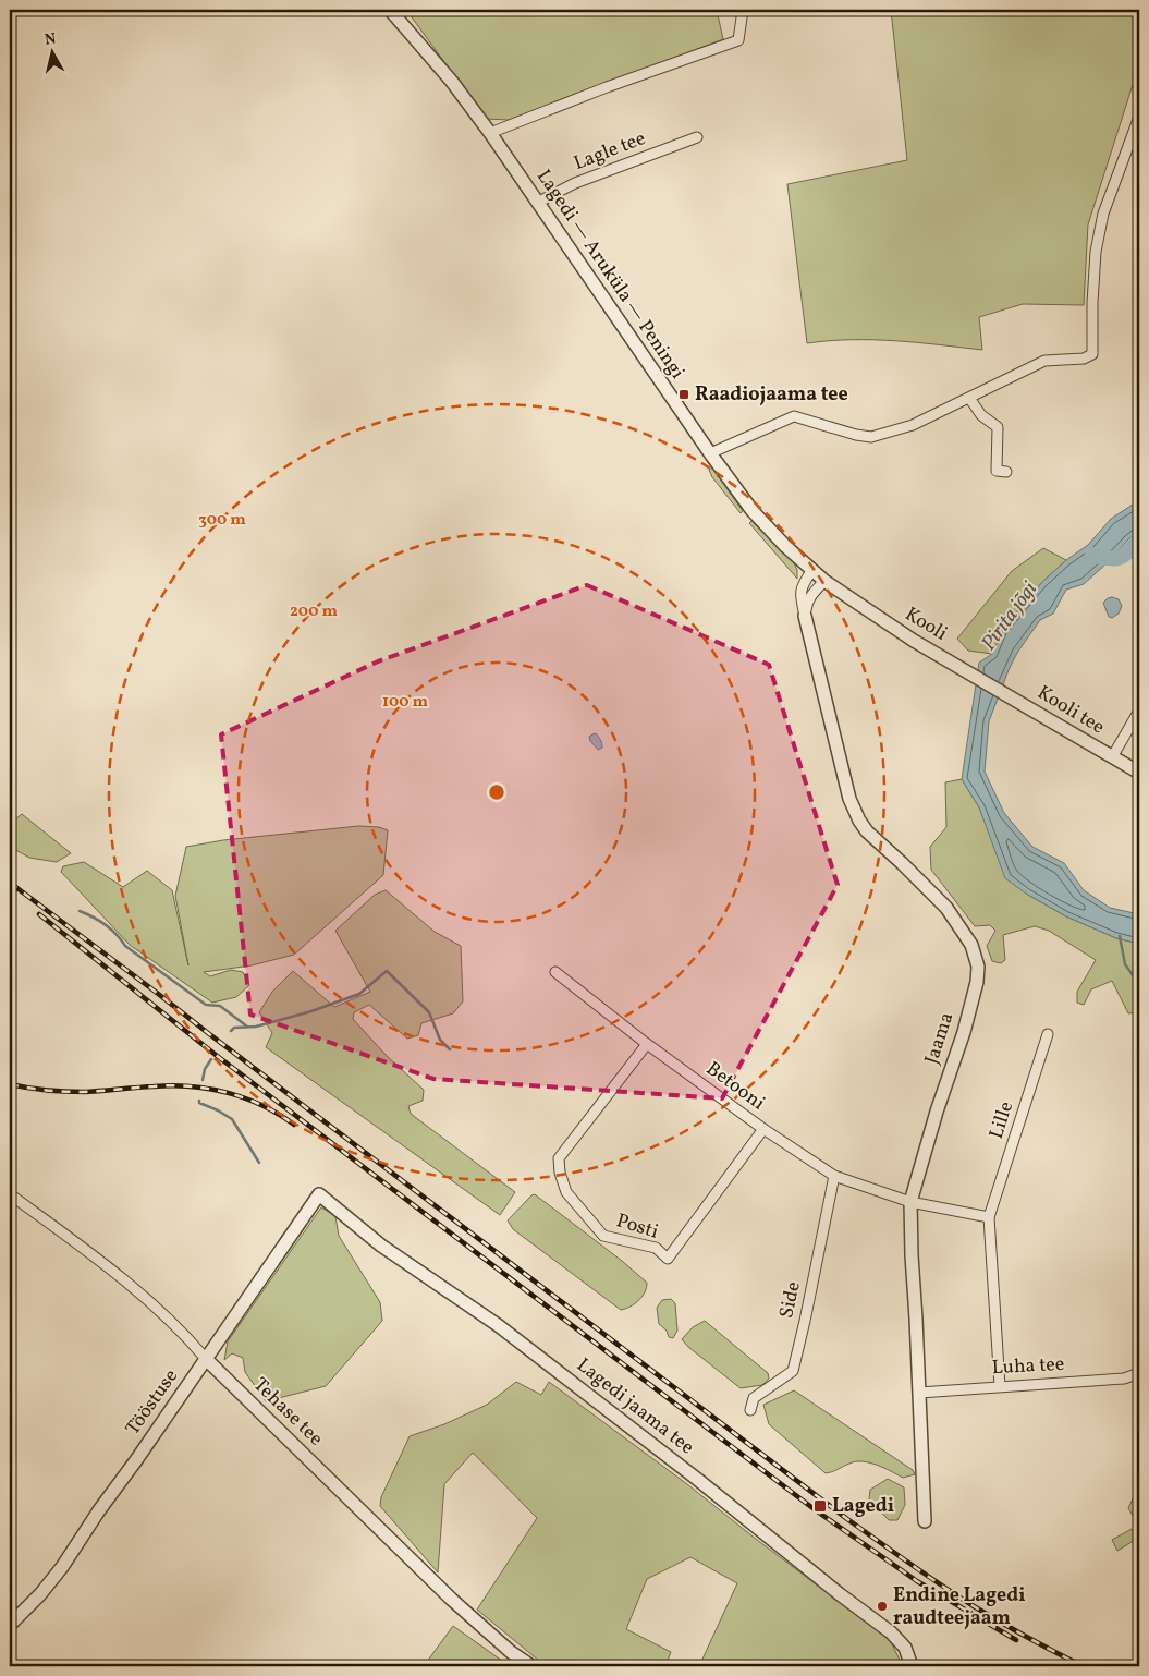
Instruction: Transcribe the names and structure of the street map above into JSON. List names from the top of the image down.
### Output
{
  "streets": {
    "street": [
      "Lagle tee",
      "Lagedi — Aruküla — Peningi",
      "Kooli",
      "Kooli tee",
      "Jaama",
      "Betooni",
      "Lille",
      "Posti",
      "Side",
      "Luha tee",
      "Tööstuse",
      "Lagedi jaama tee",
      "Tehase tee"
    ]
  },
  "crossings": [
    ["Lagle tee", "Lagedi — Aruküla — Peningi"],
    ["Lagedi — Aruküla — Peningi", "Kooli"],
    ["Lagedi — Aruküla — Peningi", "Jaama"],
    ["Kooli", "Kooli tee"],
    ["Jaama", "Betooni"],
    ["Jaama", "Luha tee"],
    ["Betooni", "Posti"],
    ["Betooni", "Side"],
    ["Lille", "Luha tee"],
    ["Tööstuse", "Lagedi jaama tee"],
    ["Tööstuse", "Tehase tee"]
  ],
  "water": ["Pirita jõgi"],
  "places": {
    "transit": ["Raadiojaama tee", "Lagedi"],
    "other": ["Endine Lagedi raudteejaam"]
  },
  "north": "top",
  "rings": ["300 m", "200 m", "100 m"]
}
